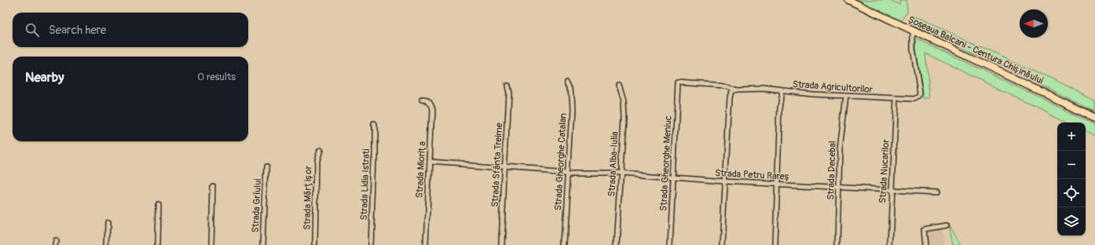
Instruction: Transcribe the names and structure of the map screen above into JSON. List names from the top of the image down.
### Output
{
  "streets": {
    "highway": ["Șoseaua Balcani - Centura Chișinăului"],
    "street": [
      "Strada Agricultorilor",
      "Strada Gheorghe Catalan",
      "Strada Gheorghe Meniuc",
      "Strada Alba-Iulia",
      "Strada Sfânta Treime",
      "Strada Miorița",
      "Strada Decebal",
      "Strada Nucarilor",
      "Strada Petru Rareș",
      "Strada Lidia Istrati",
      "Strada Mărțișor",
      "Strada Grîului"
    ]
  },
  "crossings": [
    ["Șoseaua Balcani - Centura Chișinăului", "Strada Agricultorilor"],
    ["Strada Agricultorilor", "Strada Gheorghe Meniuc"],
    ["Strada Agricultorilor", "Strada Decebal"],
    ["Strada Agricultorilor", "Strada Nucarilor"],
    ["Strada Gheorghe Catalan", "Strada Petru Rareș"],
    ["Strada Gheorghe Meniuc", "Strada Petru Rareș"],
    ["Strada Alba-Iulia", "Strada Petru Rareș"],
    ["Strada Sfânta Treime", "Strada Petru Rareș"],
    ["Strada Miorița", "Strada Petru Rareș"],
    ["Strada Decebal", "Strada Petru Rareș"],
    ["Strada Nucarilor", "Strada Petru Rareș"]
  ],
  "north": "left",
  "page": {
    "search": "Search here",
    "heading": ["Nearby", "0 results"],
    "map_buttons": ["+", "−"]
  }
}
